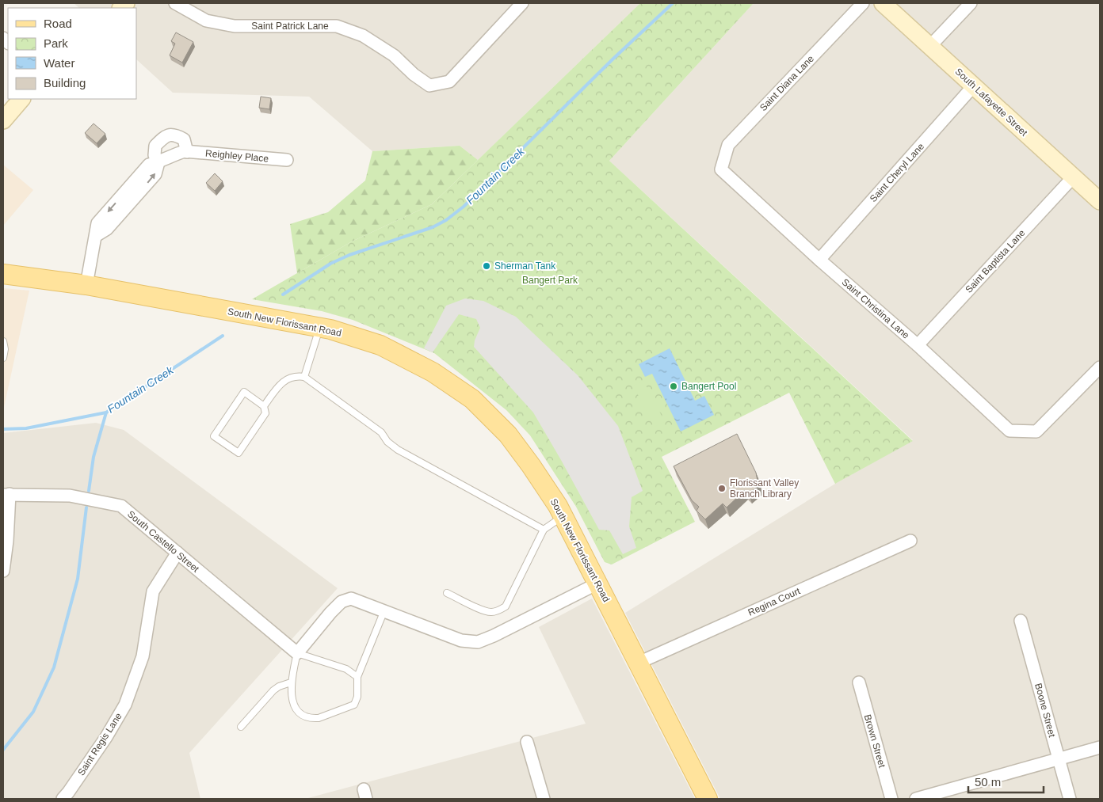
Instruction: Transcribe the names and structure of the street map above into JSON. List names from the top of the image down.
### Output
{
  "streets": {
    "main road": ["South New Florissant Road"],
    "street": [
      "Saint Patrick Lane",
      "Saint Diana Lane",
      "South Lafayette Street",
      "Reighley Place",
      "Saint Cheryl Lane",
      "Saint Baptista Lane",
      "Saint Christina Lane",
      "South Castello Street",
      "Regina Court",
      "Boone Street",
      "Brown Street",
      "Saint Regis Lane"
    ]
  },
  "crossings": [
    ["Saint Diana Lane", "Saint Christina Lane"],
    ["South Lafayette Street", "Saint Cheryl Lane"],
    ["South Lafayette Street", "Saint Baptista Lane"],
    ["Reighley Place", "South New Florissant Road"],
    ["Saint Cheryl Lane", "Saint Christina Lane"],
    ["Saint Baptista Lane", "Saint Christina Lane"],
    ["South New Florissant Road", "Regina Court"],
    ["South Castello Street", "Saint Regis Lane"]
  ],
  "water": ["Fountain Creek"],
  "parks": ["Bangert Park"],
  "places": ["Sherman Tank", "Bangert Pool", "Florissant Valley Branch Library"],
  "legend": [
    "Road",
    "Park",
    "Water",
    "Building"
  ],
  "scale_bar": "50 m"
}
